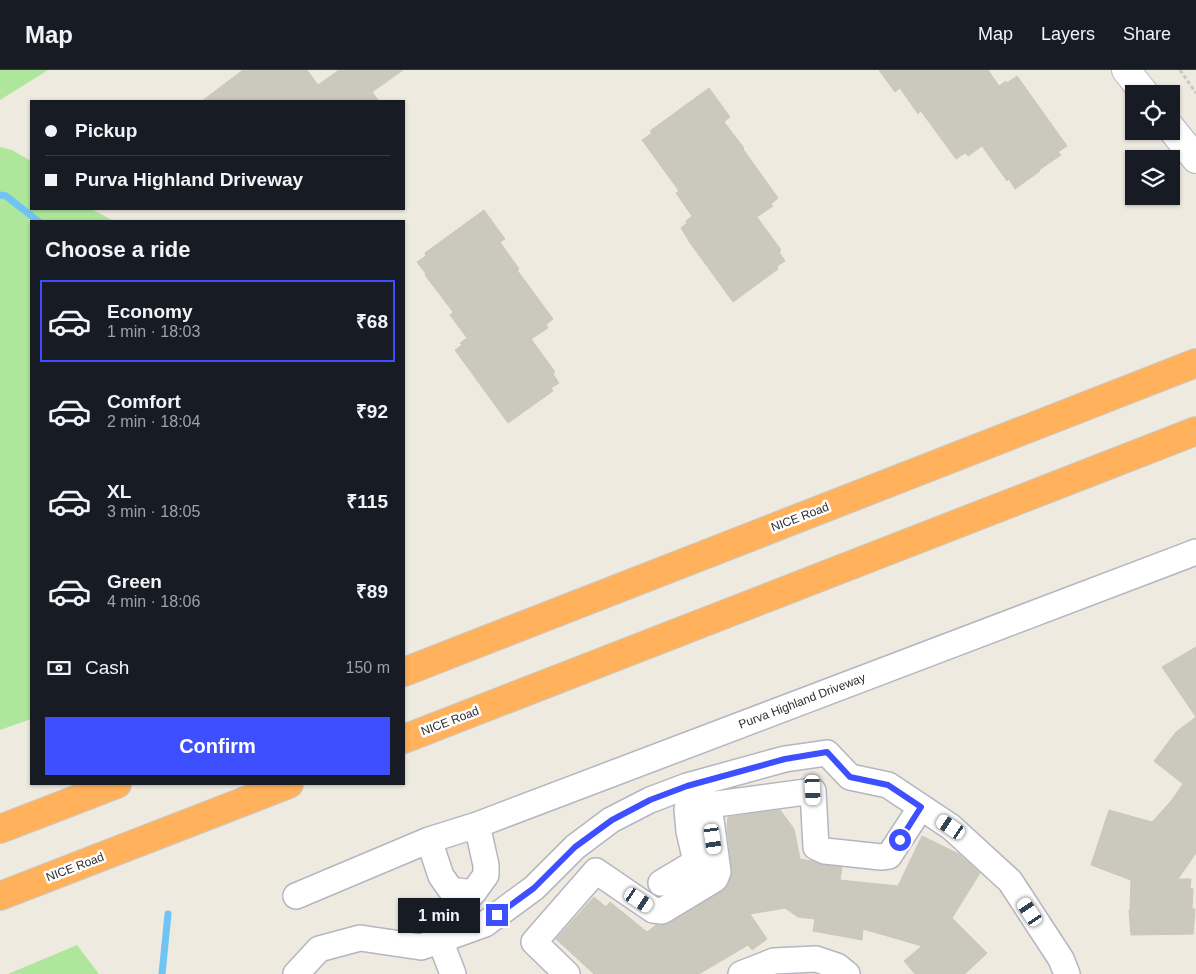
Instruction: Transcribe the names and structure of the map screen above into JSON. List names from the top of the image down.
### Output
{
  "streets": {
    "highway": ["NICE Road"],
    "street": ["Purva Highland Driveway"]
  },
  "page": {
    "header": "Map",
    "nav": ["Map", "Layers", "Share"],
    "banner": ["Pickup", "Purva Highland Driveway"],
    "heading": "Choose a ride",
    "list": [
      {
        "name": "Economy",
        "note": "1 min · 18:03",
        "value": "₹68"
      },
      {
        "name": "Comfort",
        "note": "2 min · 18:04",
        "value": "₹92"
      },
      {
        "name": "XL",
        "note": "3 min · 18:05",
        "value": "₹115"
      },
      {
        "name": "Green",
        "note": "4 min · 18:06",
        "value": "₹89"
      }
    ],
    "pay": ["Cash", "150 m"],
    "buttons": "Confirm",
    "bubble": "1 min"
  }
}
